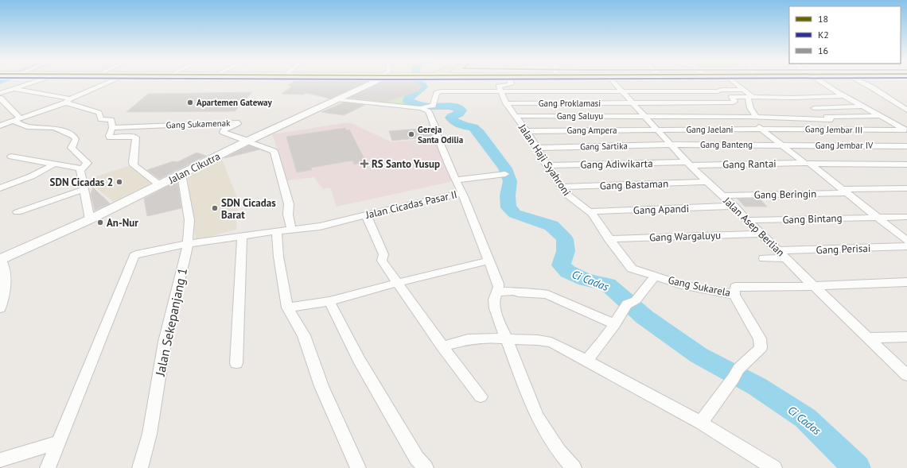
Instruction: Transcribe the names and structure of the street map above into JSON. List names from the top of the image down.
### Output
{
  "streets": {
    "main road": ["Jalan Cikutra"],
    "street": [
      "Gang Proklamasi",
      "Gang Saluyu",
      "Gang Sukamenak",
      "Gang Jaelani",
      "Gang Jembar III",
      "Gang Ampera",
      "Gang Banteng",
      "Gang Jembar IV",
      "Gang Sartika",
      "Jalan Haji Syahroni",
      "Gang Adiwikarta",
      "Gang Rantai",
      "Gang Bastaman",
      "Gang Beringin",
      "Jalan Cicadas Pasar II",
      "Gang Apandi",
      "Gang Bintang",
      "Jalan Asep Berlian",
      "Gang Wargaluyu",
      "Gang Perisai",
      "Gang Sukarela",
      "Jalan Sekepanjang 1"
    ]
  },
  "crossings": [
    ["Gang Proklamasi", "Jalan Haji Syahroni"],
    ["Gang Proklamasi", "Jalan Asep Berlian"],
    ["Gang Saluyu", "Jalan Haji Syahroni"],
    ["Gang Saluyu", "Jalan Asep Berlian"],
    ["Gang Sukamenak", "Jalan Cikutra"],
    ["Gang Jaelani", "Gang Jembar III"],
    ["Gang Jaelani", "Gang Ampera"],
    ["Gang Jaelani", "Jalan Asep Berlian"],
    ["Gang Ampera", "Jalan Haji Syahroni"],
    ["Gang Ampera", "Jalan Asep Berlian"],
    ["Gang Banteng", "Gang Jembar IV"],
    ["Gang Banteng", "Gang Sartika"],
    ["Gang Banteng", "Jalan Asep Berlian"],
    ["Gang Sartika", "Jalan Haji Syahroni"],
    ["Gang Sartika", "Jalan Asep Berlian"],
    ["Jalan Haji Syahroni", "Gang Adiwikarta"],
    ["Jalan Haji Syahroni", "Gang Bastaman"],
    ["Jalan Haji Syahroni", "Gang Apandi"],
    ["Jalan Haji Syahroni", "Gang Wargaluyu"],
    ["Jalan Haji Syahroni", "Gang Sukarela"],
    ["Gang Adiwikarta", "Gang Rantai"],
    ["Gang Adiwikarta", "Jalan Asep Berlian"],
    ["Gang Rantai", "Jalan Asep Berlian"],
    ["Jalan Cikutra", "Jalan Sekepanjang 1"],
    ["Gang Bastaman", "Jalan Asep Berlian"],
    ["Gang Beringin", "Jalan Asep Berlian"],
    ["Jalan Cicadas Pasar II", "Jalan Sekepanjang 1"],
    ["Gang Apandi", "Jalan Asep Berlian"],
    ["Gang Bintang", "Jalan Asep Berlian"],
    ["Jalan Asep Berlian", "Gang Wargaluyu"],
    ["Jalan Asep Berlian", "Gang Perisai"],
    ["Jalan Asep Berlian", "Gang Sukarela"]
  ],
  "water": ["Ci Cadas"],
  "places": {
    "other": [
      "Apartemen Gateway",
      "Gereja Santa Odilia",
      "SDN Cicadas 2",
      "SDN Cicadas Barat",
      "An-Nur"
    ],
    "health": ["RS Santo Yusup"]
  },
  "legend": ["18", "K2", "16"]
}
